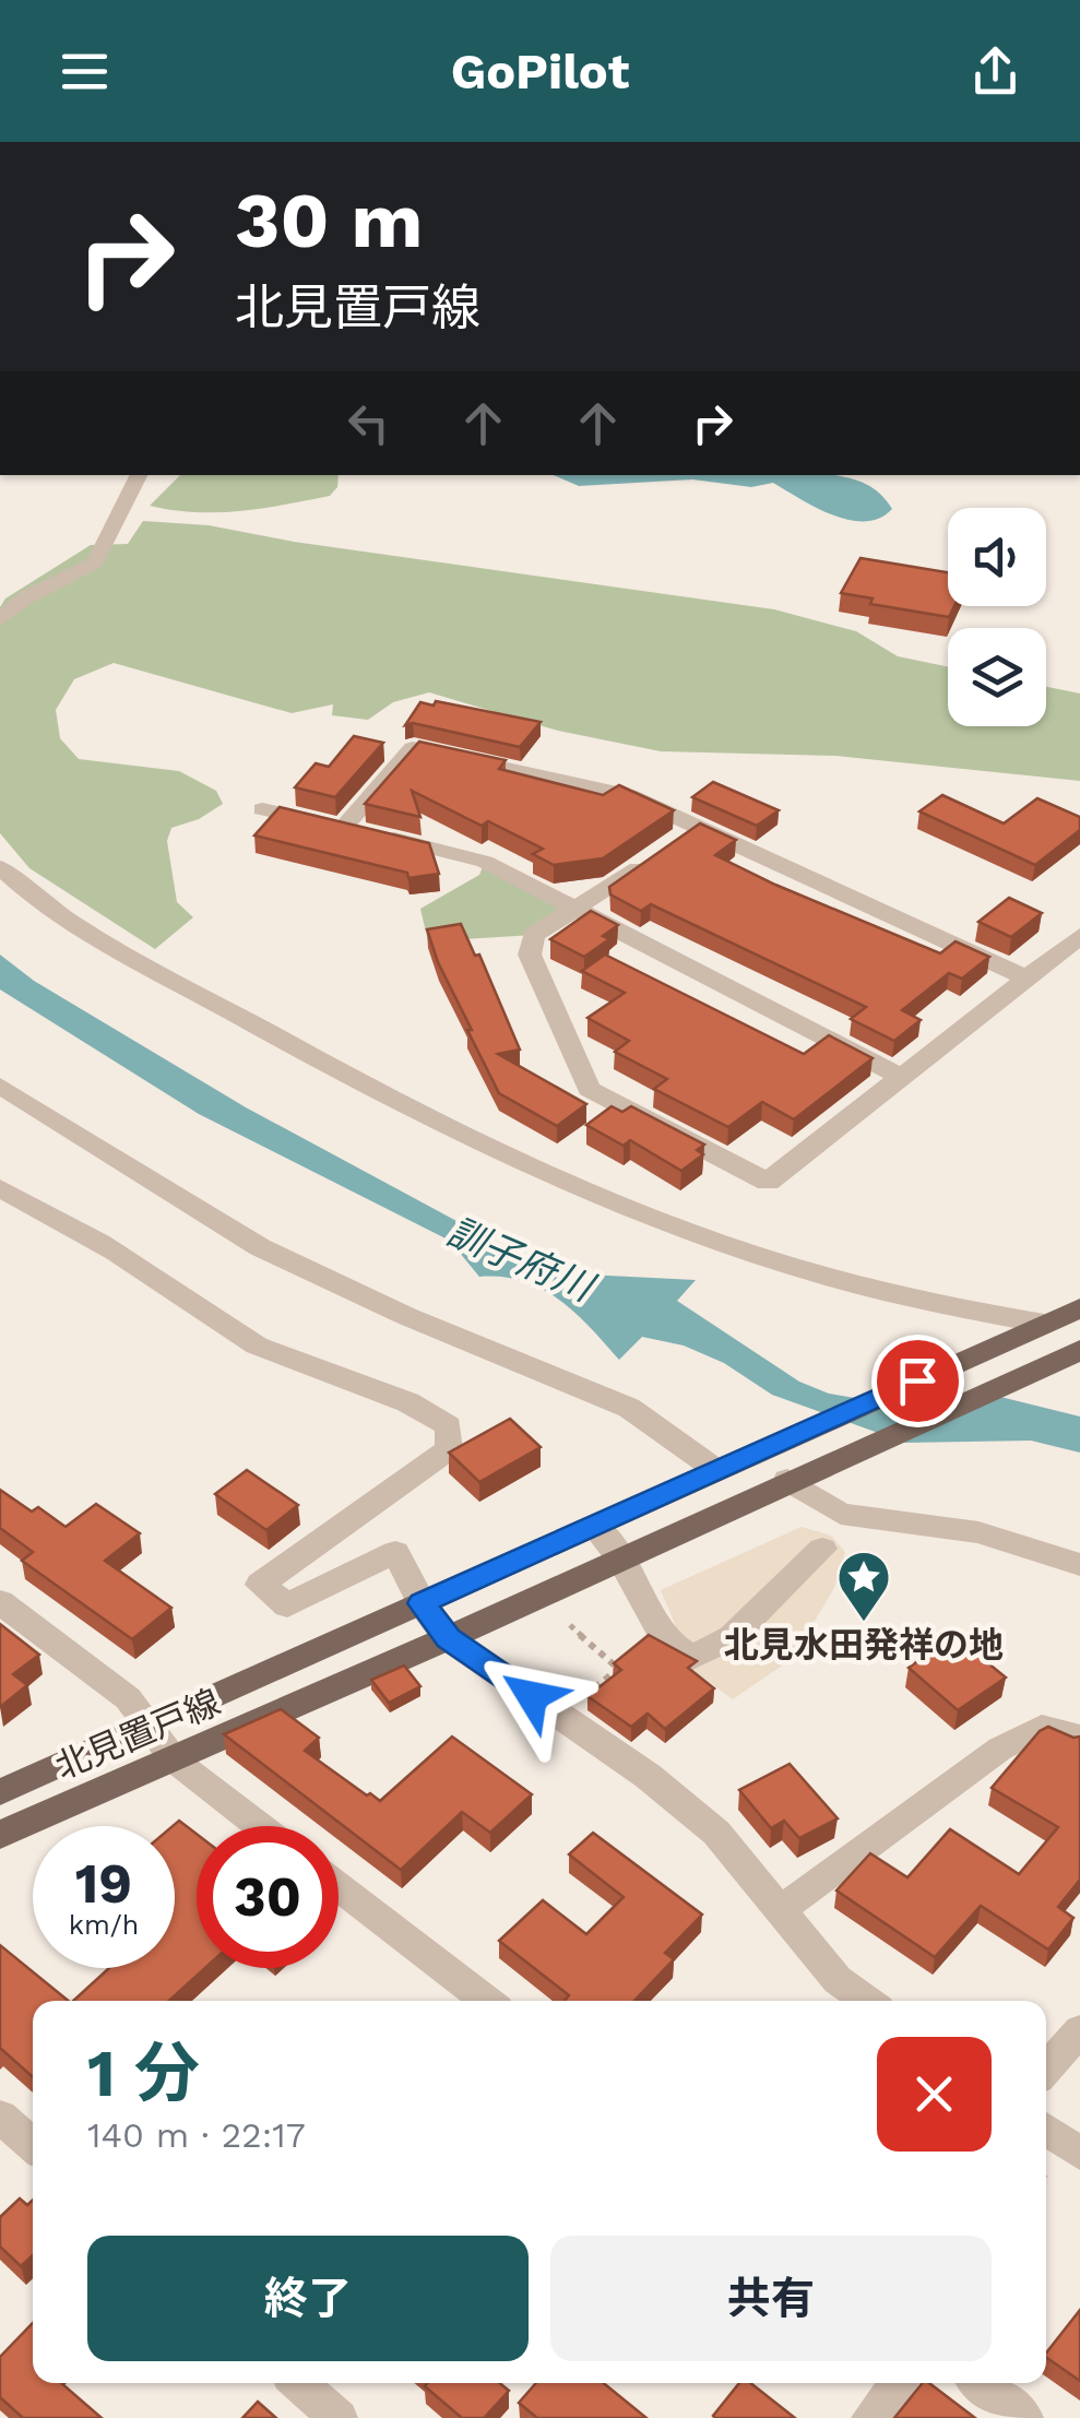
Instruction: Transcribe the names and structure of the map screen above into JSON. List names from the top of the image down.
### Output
{
  "streets": {
    "main road": ["北見置戸線"]
  },
  "water": ["訓子府川"],
  "places": {
    "place": ["北見水田発祥の地"]
  },
  "page": {
    "header": "GoPilot",
    "turn": ["30 m", "北見置戸線"],
    "speed": "19 km/h",
    "limit": "30",
    "heading": ["1 分", "140 m · 22:17"],
    "buttons": ["終了", "共有"]
  }
}
